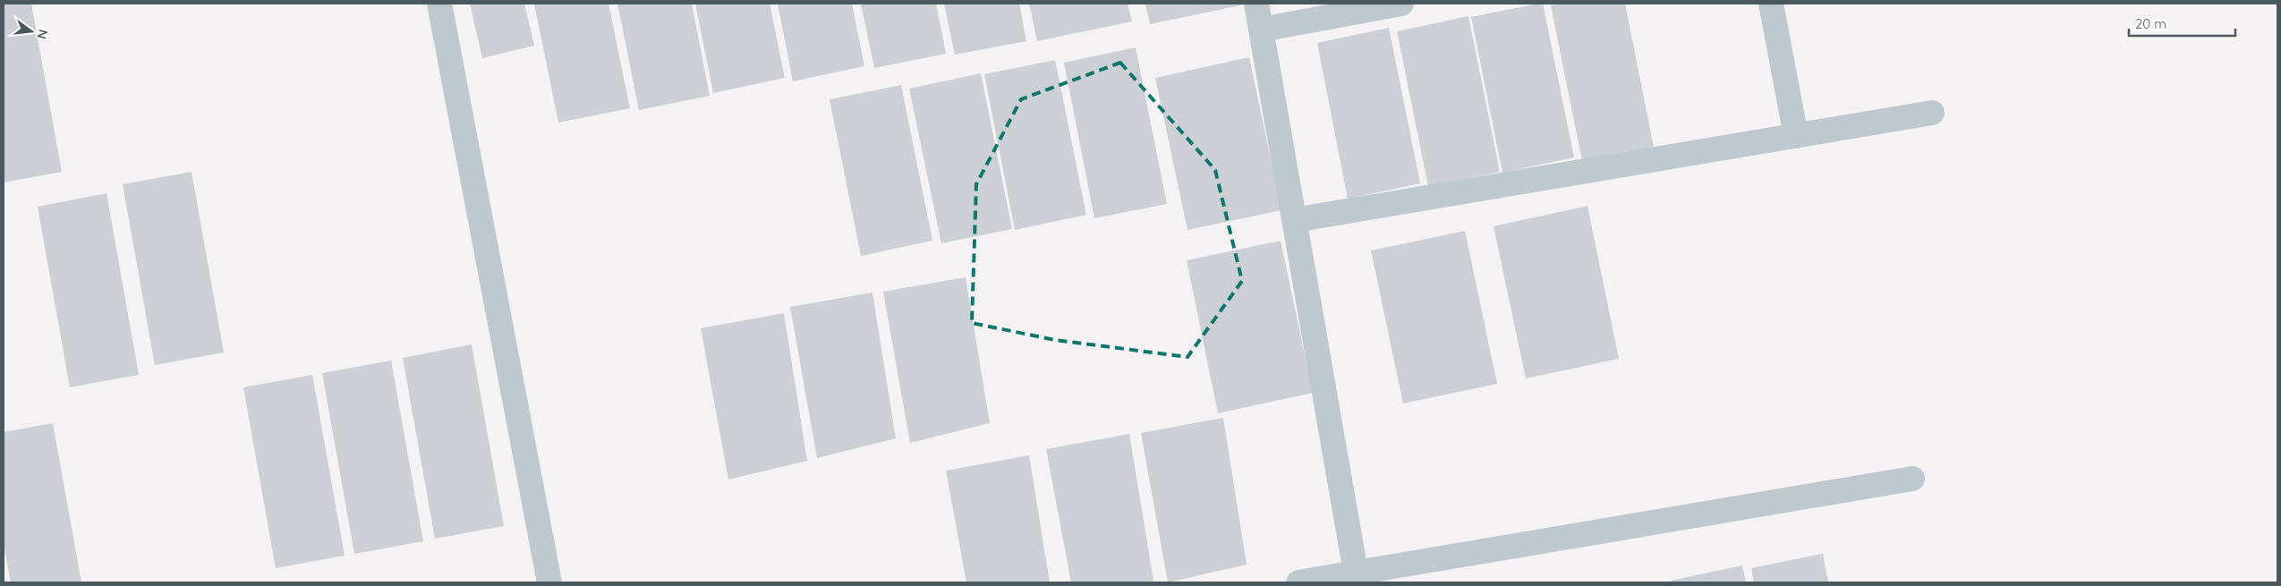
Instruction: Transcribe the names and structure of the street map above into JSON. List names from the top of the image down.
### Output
{
  "scale_bar": "20 m",
  "north": "right"
}
